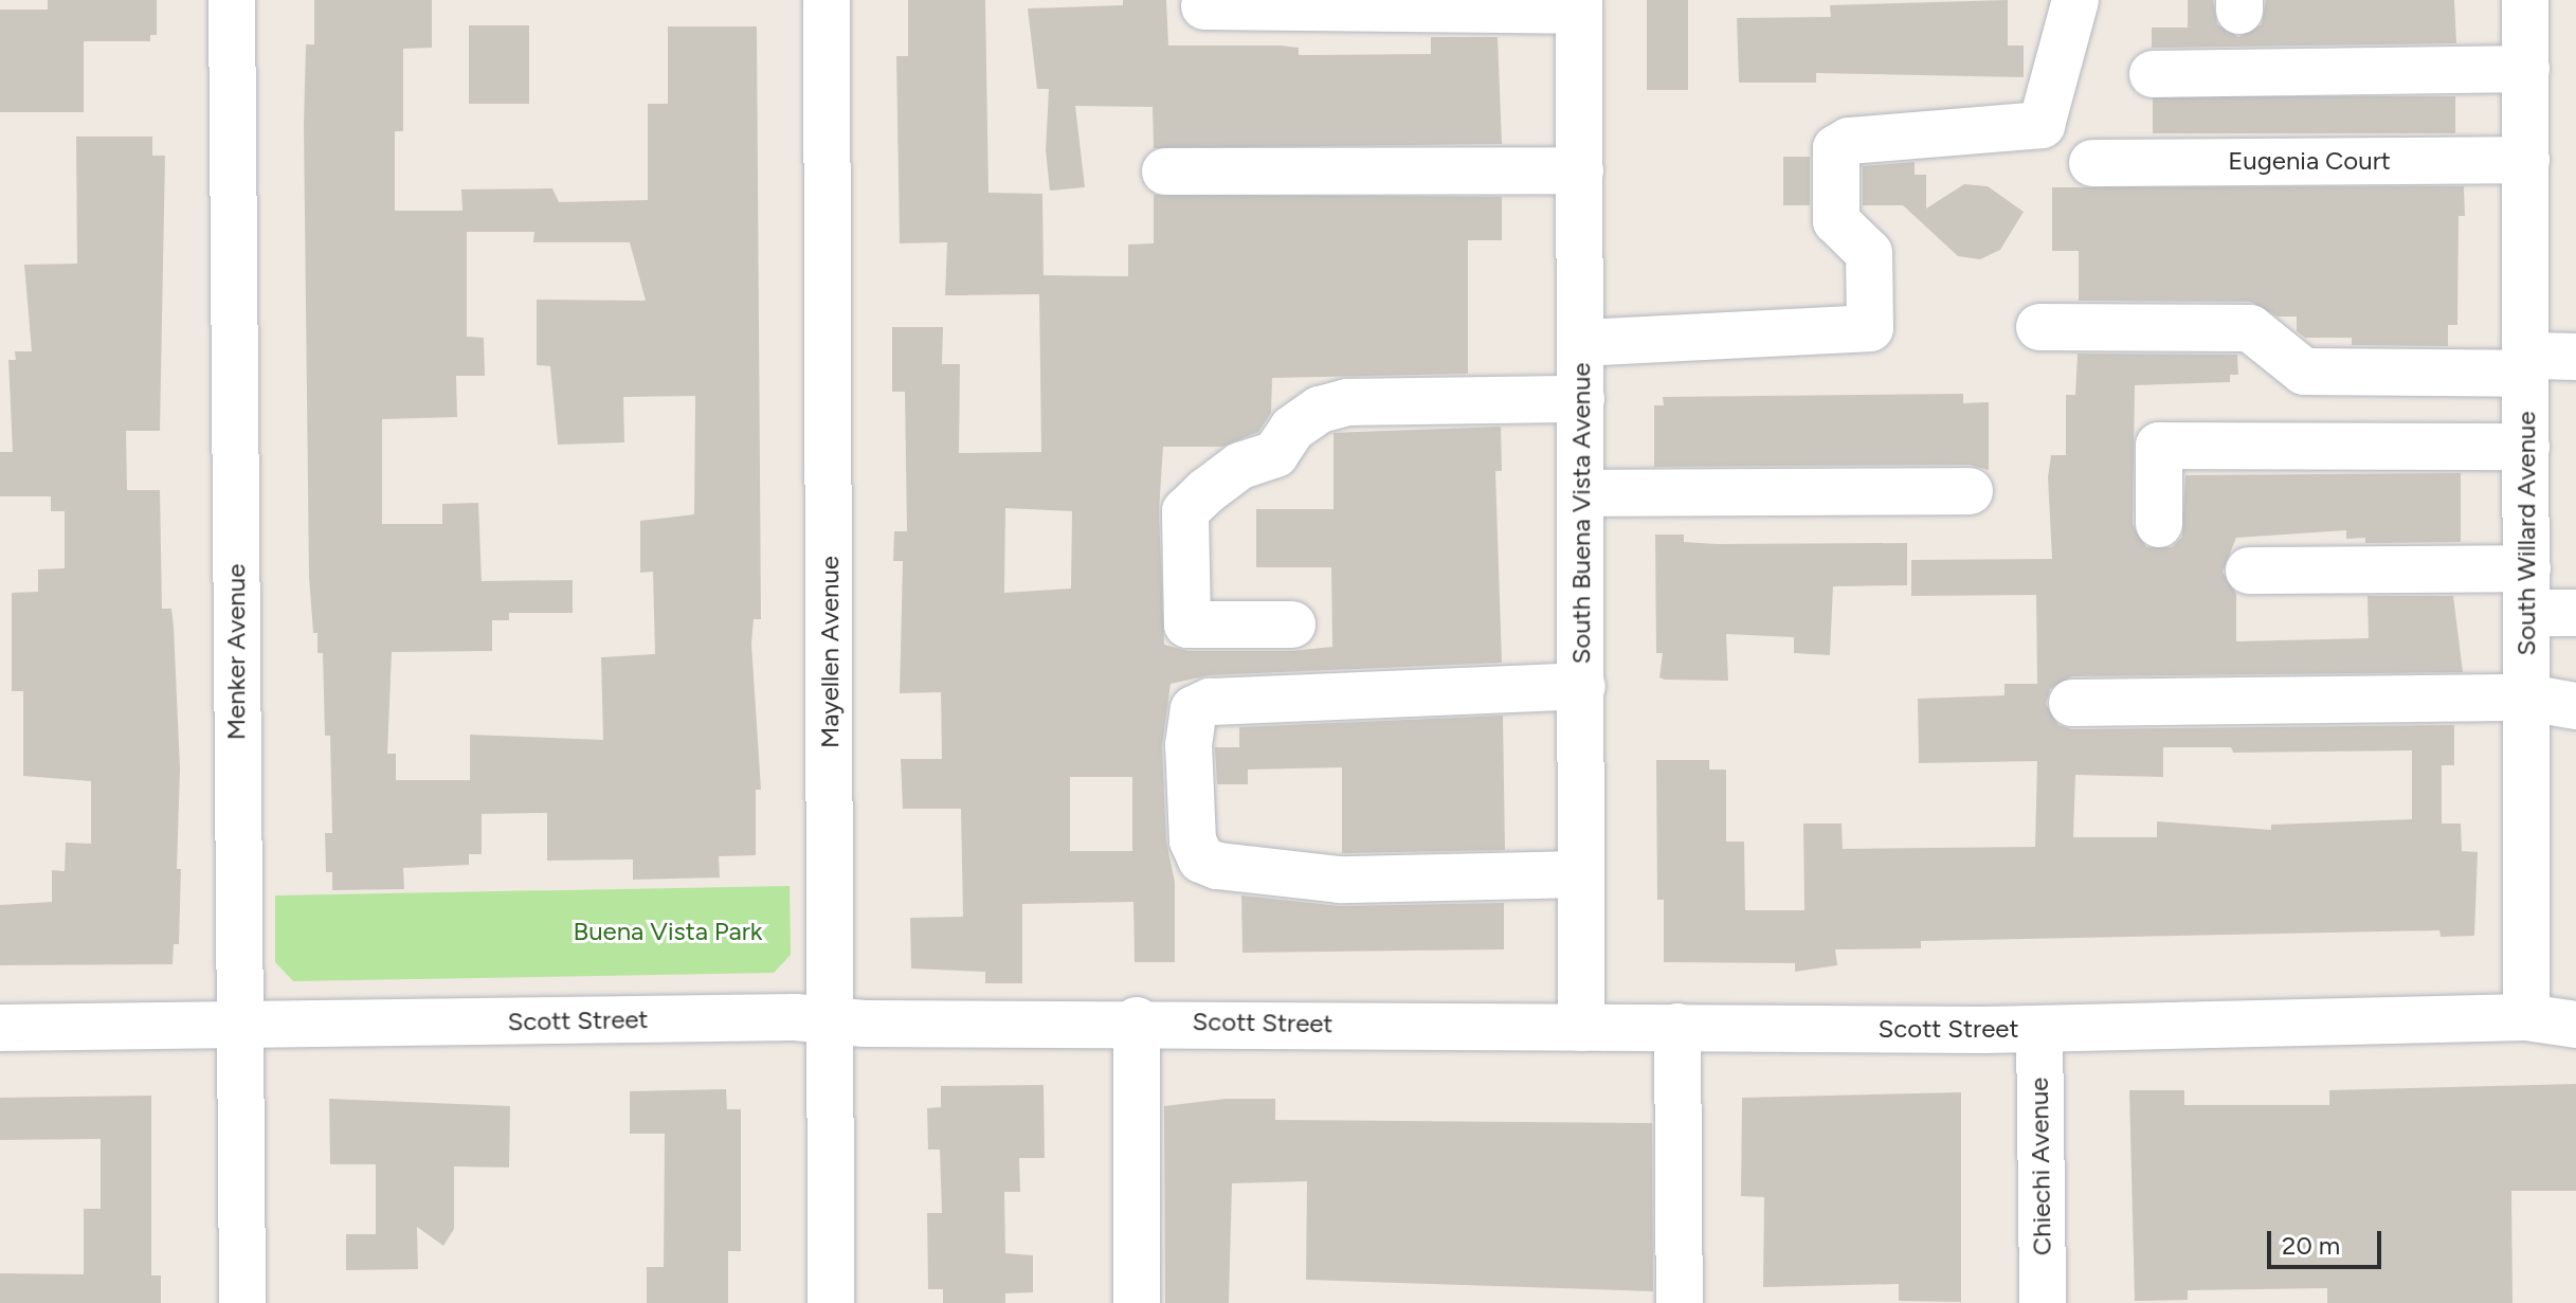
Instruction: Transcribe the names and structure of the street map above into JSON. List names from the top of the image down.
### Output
{
  "streets": {
    "street": [
      "Eugenia Court",
      "South Buena Vista Avenue",
      "South Willard Avenue",
      "Menker Avenue",
      "Mayellen Avenue",
      "Scott Street",
      "Chiechi Avenue"
    ]
  },
  "crossings": [
    ["Eugenia Court", "South Willard Avenue"],
    ["South Buena Vista Avenue", "Scott Street"],
    ["South Willard Avenue", "Scott Street"],
    ["Menker Avenue", "Scott Street"],
    ["Mayellen Avenue", "Scott Street"],
    ["Scott Street", "Chiechi Avenue"]
  ],
  "parks": ["Buena Vista Park"],
  "scale_bar": "20 m"
}
